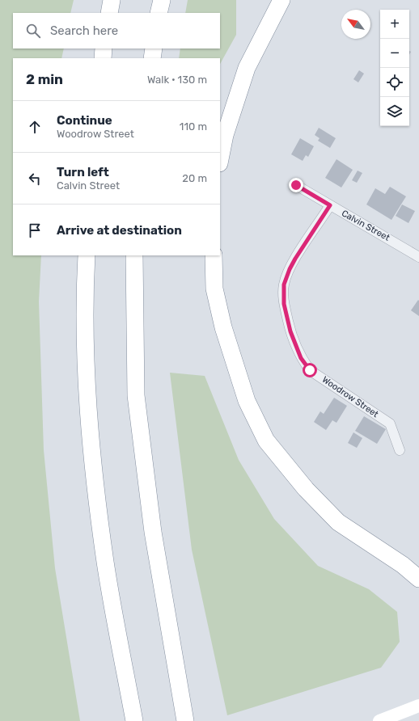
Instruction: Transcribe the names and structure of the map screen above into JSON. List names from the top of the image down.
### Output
{
  "streets": {
    "street": ["Calvin Street", "Woodrow Street"]
  },
  "crossings": [
    ["Calvin Street", "Woodrow Street"]
  ],
  "north": "top left",
  "page": {
    "map_buttons": ["+", "−"],
    "search": "Search here",
    "heading": ["2 min", "Walk · 130 m"],
    "list": [
      ["Continue", "Woodrow Street", "110 m"],
      ["Turn left", "Calvin Street", "20 m"],
      "Arrive at destination"
    ]
  }
}
